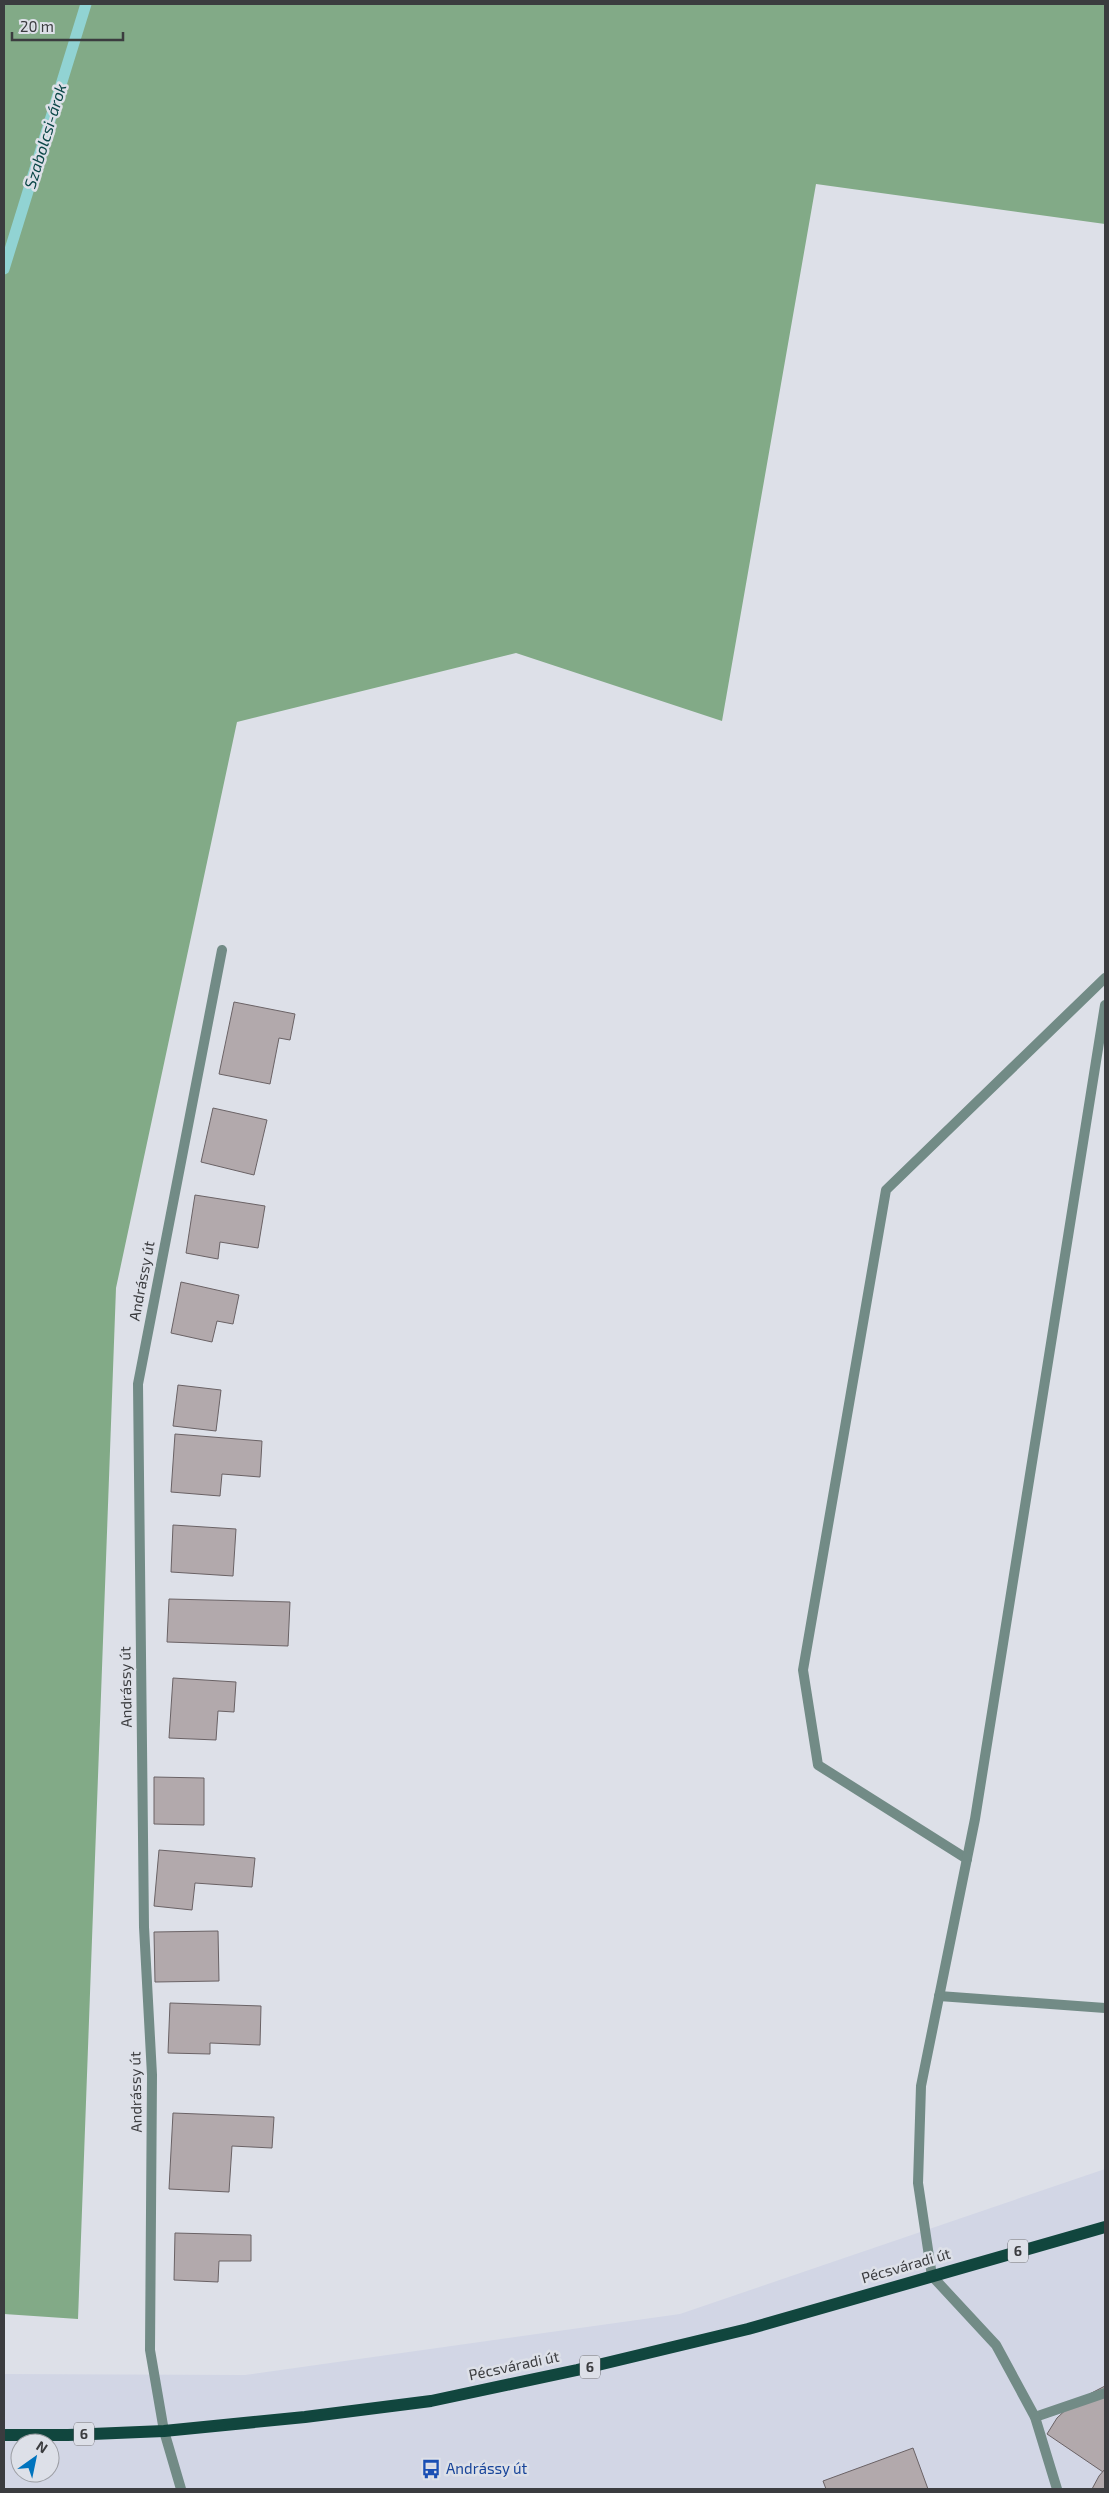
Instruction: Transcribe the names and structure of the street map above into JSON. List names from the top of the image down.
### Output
{
  "streets": {
    "main road": ["6", "Pécsváradi út"],
    "street": ["Andrássy út"]
  },
  "crossings": [
    ["Andrássy út", "Pécsváradi út"]
  ],
  "water": ["Szabolcsi-árok"],
  "places": {
    "bus stop": ["Andrássy út"]
  },
  "scale_bar": "20 m",
  "north": "top right"
}
